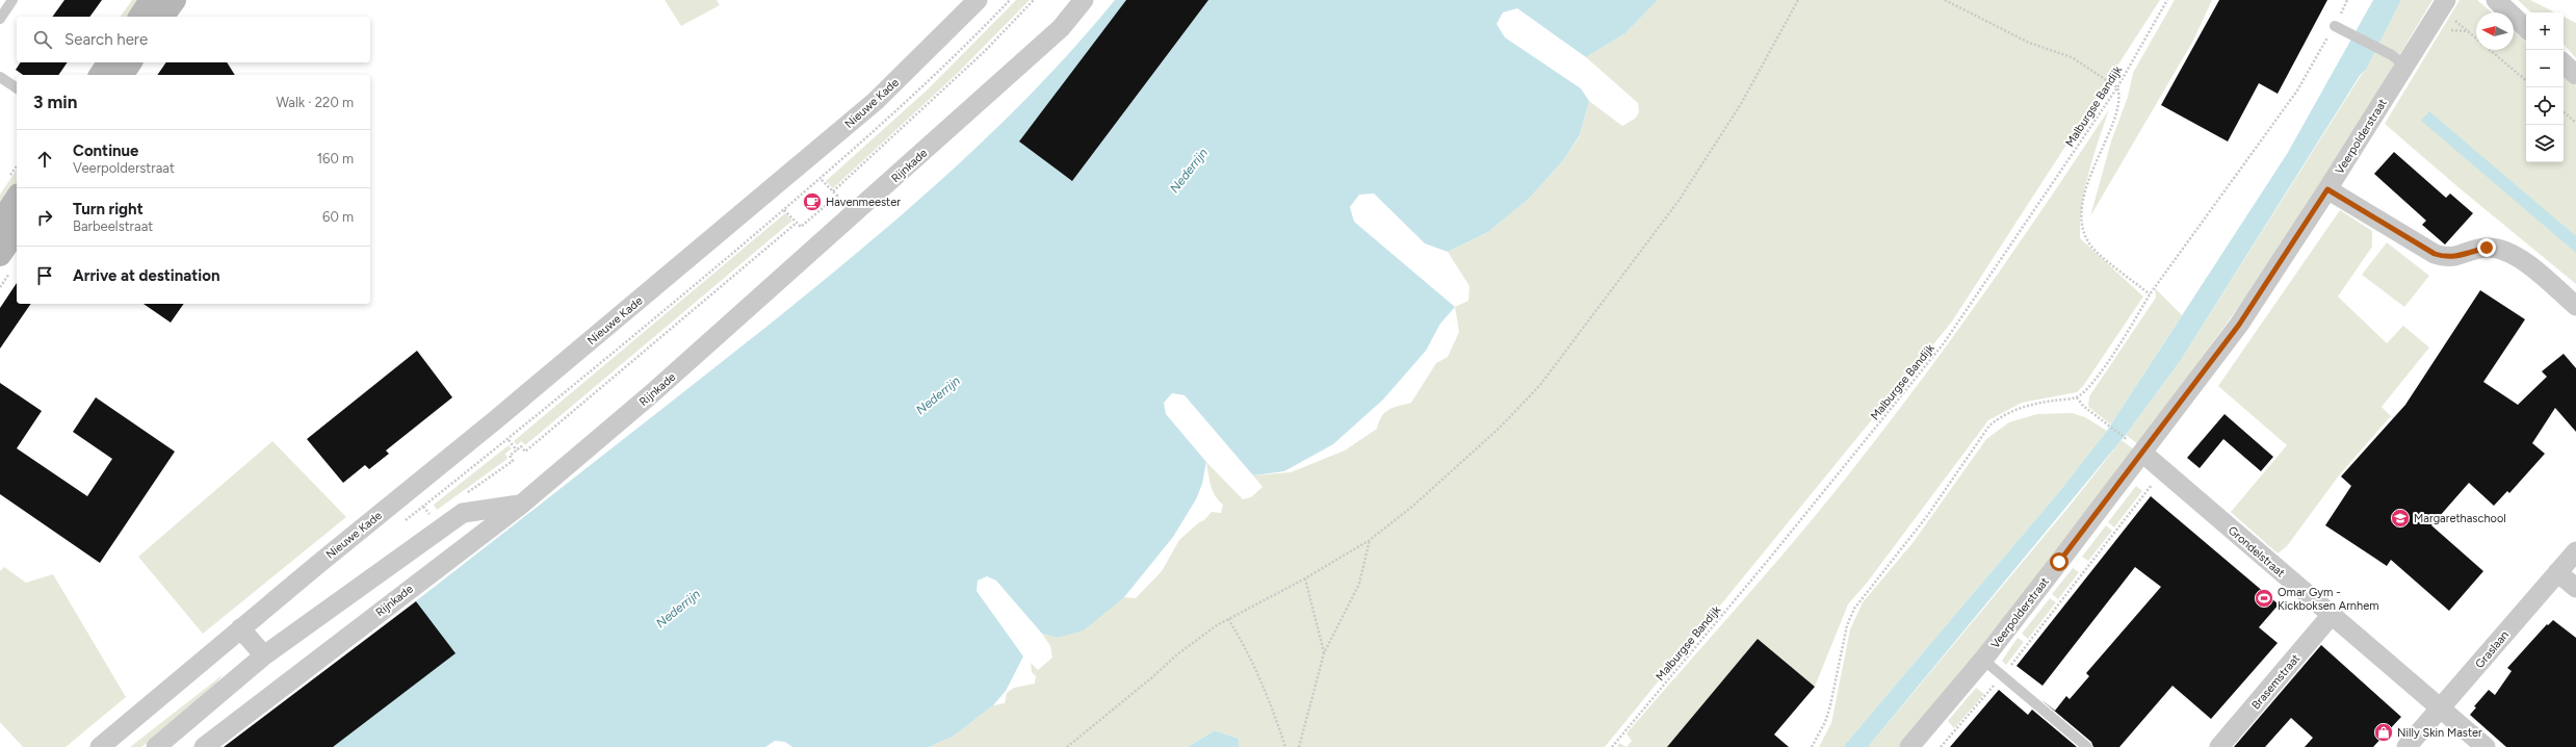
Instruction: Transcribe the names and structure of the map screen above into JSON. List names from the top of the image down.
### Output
{
  "streets": {
    "street": [
      "Nieuwe Kade",
      "Veerpolderstraat",
      "Rijnkade",
      "Grondelstraat",
      "Graslaan",
      "Brasemstraat"
    ],
    "path": ["Malburgse Bandijk"]
  },
  "crossings": [
    ["Veerpolderstraat", "Grondelstraat"],
    ["Grondelstraat", "Graslaan"],
    ["Grondelstraat", "Brasemstraat"]
  ],
  "water": ["Nederrijn"],
  "places": {
    "cafe": ["Havenmeester"],
    "school or university": ["Margarethaschool"],
    "sports": ["Omar Gym - Kickboksen Arnhem"],
    "shop": ["Nilly Skin Master"]
  },
  "north": "left",
  "page": {
    "map_buttons": ["+", "−"],
    "search": "Search here",
    "heading": ["3 min", "Walk · 220 m"],
    "list": [
      ["Continue", "Veerpolderstraat", "160 m"],
      ["Turn right", "Barbeelstraat", "60 m"],
      "Arrive at destination"
    ]
  }
}
